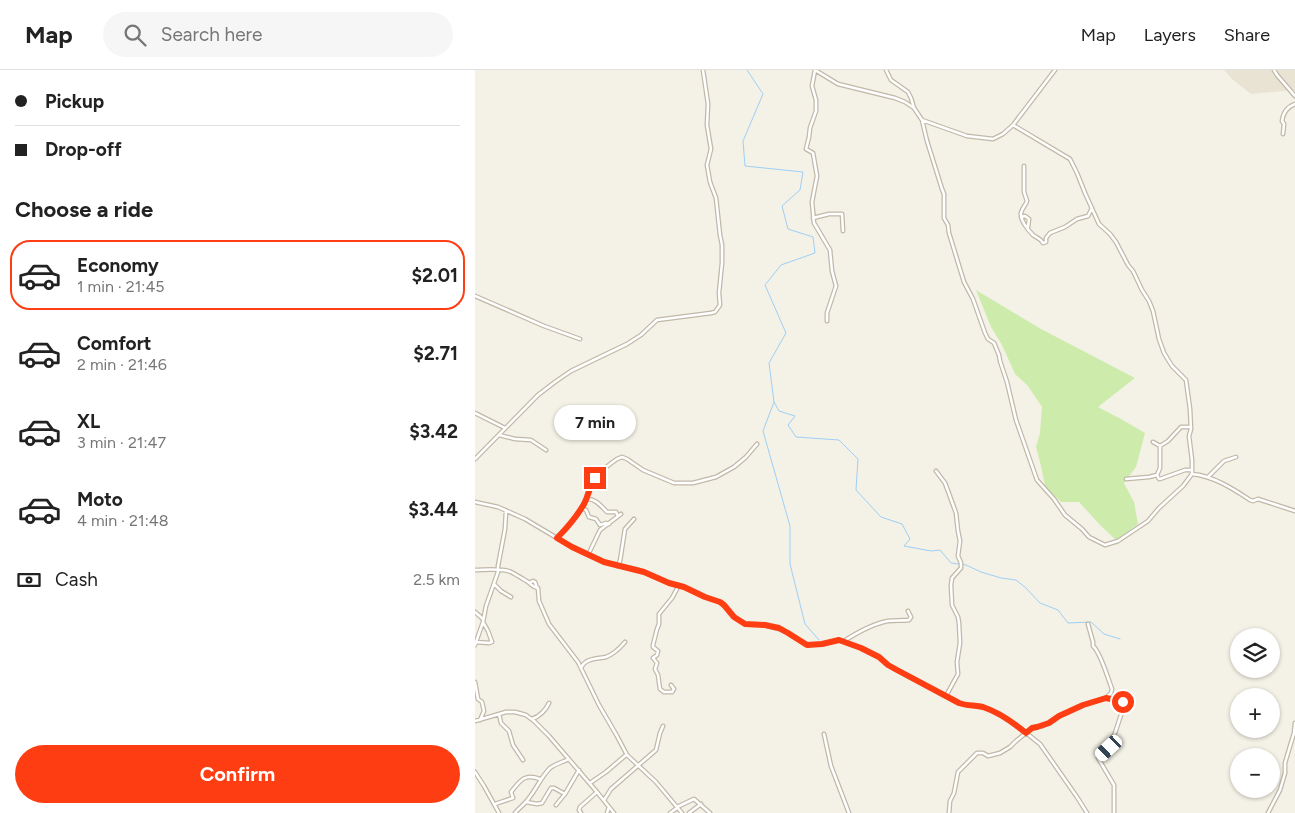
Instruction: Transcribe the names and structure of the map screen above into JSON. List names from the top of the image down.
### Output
{
  "page": {
    "header": "Map",
    "search": "Search here",
    "nav": ["Map", "Layers", "Share"],
    "banner": ["Pickup", "Drop-off"],
    "heading": "Choose a ride",
    "list": [
      {
        "name": "Economy",
        "note": "1 min · 21:45",
        "value": "$2.01"
      },
      {
        "name": "Comfort",
        "note": "2 min · 21:46",
        "value": "$2.71"
      },
      {
        "name": "XL",
        "note": "3 min · 21:47",
        "value": "$3.42"
      },
      {
        "name": "Moto",
        "note": "4 min · 21:48",
        "value": "$3.44"
      }
    ],
    "bubble": "7 min",
    "pay": ["Cash", "2.5 km"],
    "map_buttons": ["+", "−"],
    "buttons": "Confirm"
  }
}
